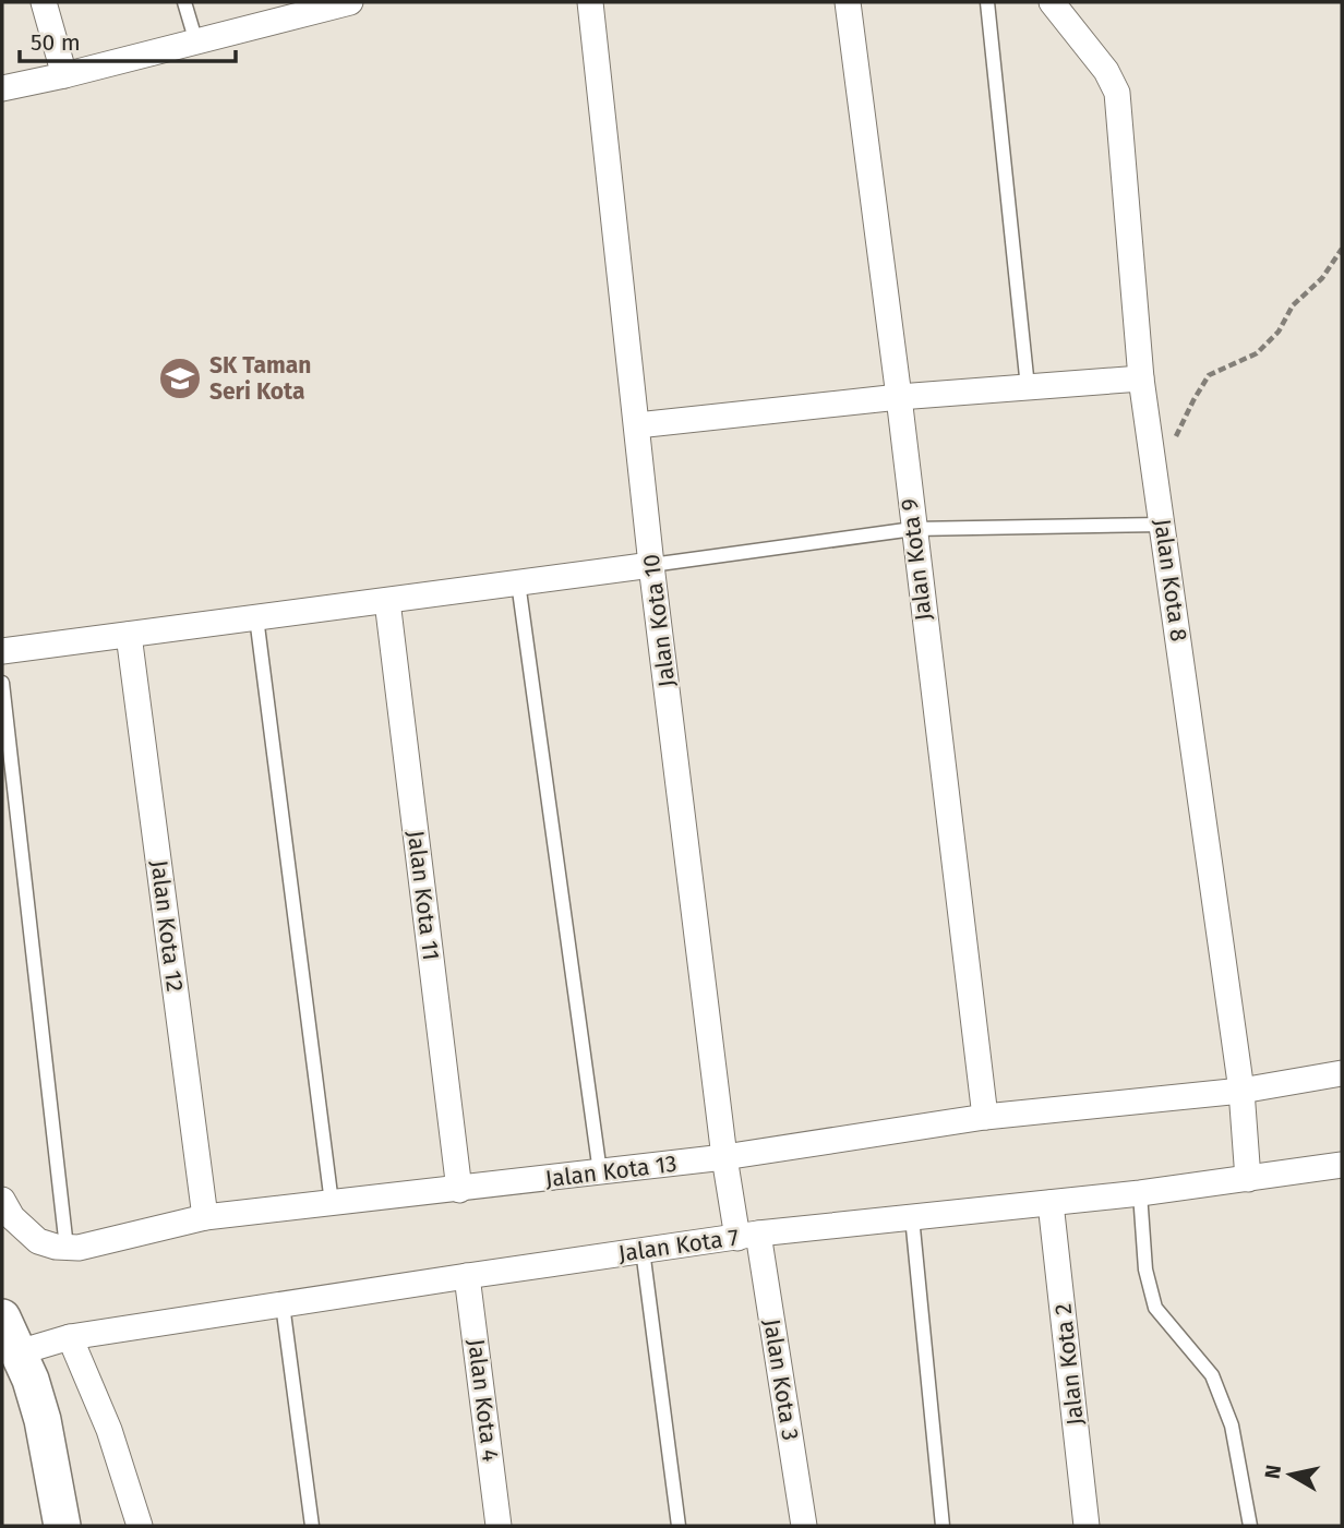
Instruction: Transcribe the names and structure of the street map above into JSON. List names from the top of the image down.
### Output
{
  "streets": {
    "street": [
      "Jalan Kota 9",
      "Jalan Kota 8",
      "Jalan Kota 10",
      "Jalan Kota 11",
      "Jalan Kota 12",
      "Jalan Kota 13",
      "Jalan Kota 7",
      "Jalan Kota 2",
      "Jalan Kota 3",
      "Jalan Kota 4"
    ]
  },
  "crossings": [
    ["Jalan Kota 9", "Jalan Kota 13"],
    ["Jalan Kota 8", "Jalan Kota 13"],
    ["Jalan Kota 8", "Jalan Kota 7"],
    ["Jalan Kota 10", "Jalan Kota 13"],
    ["Jalan Kota 10", "Jalan Kota 7"],
    ["Jalan Kota 10", "Jalan Kota 3"],
    ["Jalan Kota 11", "Jalan Kota 13"],
    ["Jalan Kota 12", "Jalan Kota 13"],
    ["Jalan Kota 7", "Jalan Kota 2"],
    ["Jalan Kota 7", "Jalan Kota 3"],
    ["Jalan Kota 7", "Jalan Kota 4"]
  ],
  "places": {
    "school or university": ["SK Taman Seri Kota"]
  },
  "scale_bar": "50 m",
  "north": "left"
}
